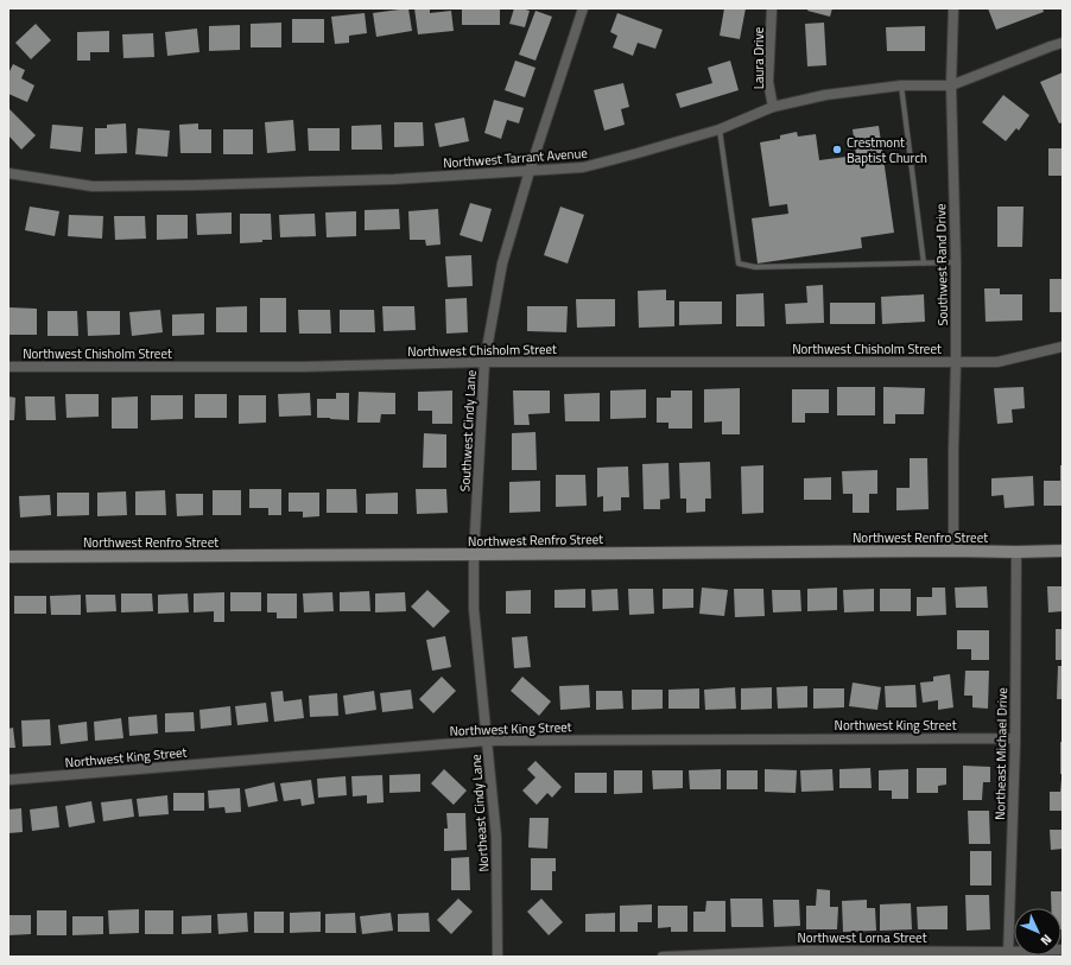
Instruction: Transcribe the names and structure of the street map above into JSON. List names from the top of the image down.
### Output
{
  "streets": {
    "main road": ["Northwest Renfro Street"],
    "street": [
      "Laura Drive",
      "Northwest Tarrant Avenue",
      "Southwest Rand Drive",
      "Northwest Chisholm Street",
      "Southwest Cindy Lane",
      "Northwest King Street",
      "Northeast Michael Drive",
      "Northeast Cindy Lane",
      "Northwest Lorna Street"
    ]
  },
  "crossings": [
    ["Laura Drive", "Northwest Tarrant Avenue"],
    ["Northwest Tarrant Avenue", "Southwest Rand Drive"],
    ["Northwest Tarrant Avenue", "Southwest Cindy Lane"],
    ["Southwest Rand Drive", "Northwest Chisholm Street"],
    ["Southwest Rand Drive", "Northwest Renfro Street"],
    ["Northwest Chisholm Street", "Southwest Cindy Lane"],
    ["Southwest Cindy Lane", "Northwest Renfro Street"],
    ["Southwest Cindy Lane", "Northeast Cindy Lane"],
    ["Northwest Renfro Street", "Northeast Michael Drive"],
    ["Northwest Renfro Street", "Northeast Cindy Lane"],
    ["Northwest King Street", "Northeast Michael Drive"],
    ["Northwest King Street", "Northeast Cindy Lane"],
    ["Northeast Michael Drive", "Northwest Lorna Street"]
  ],
  "places": ["Crestmont Baptist Church"],
  "north": "bottom right"
}
